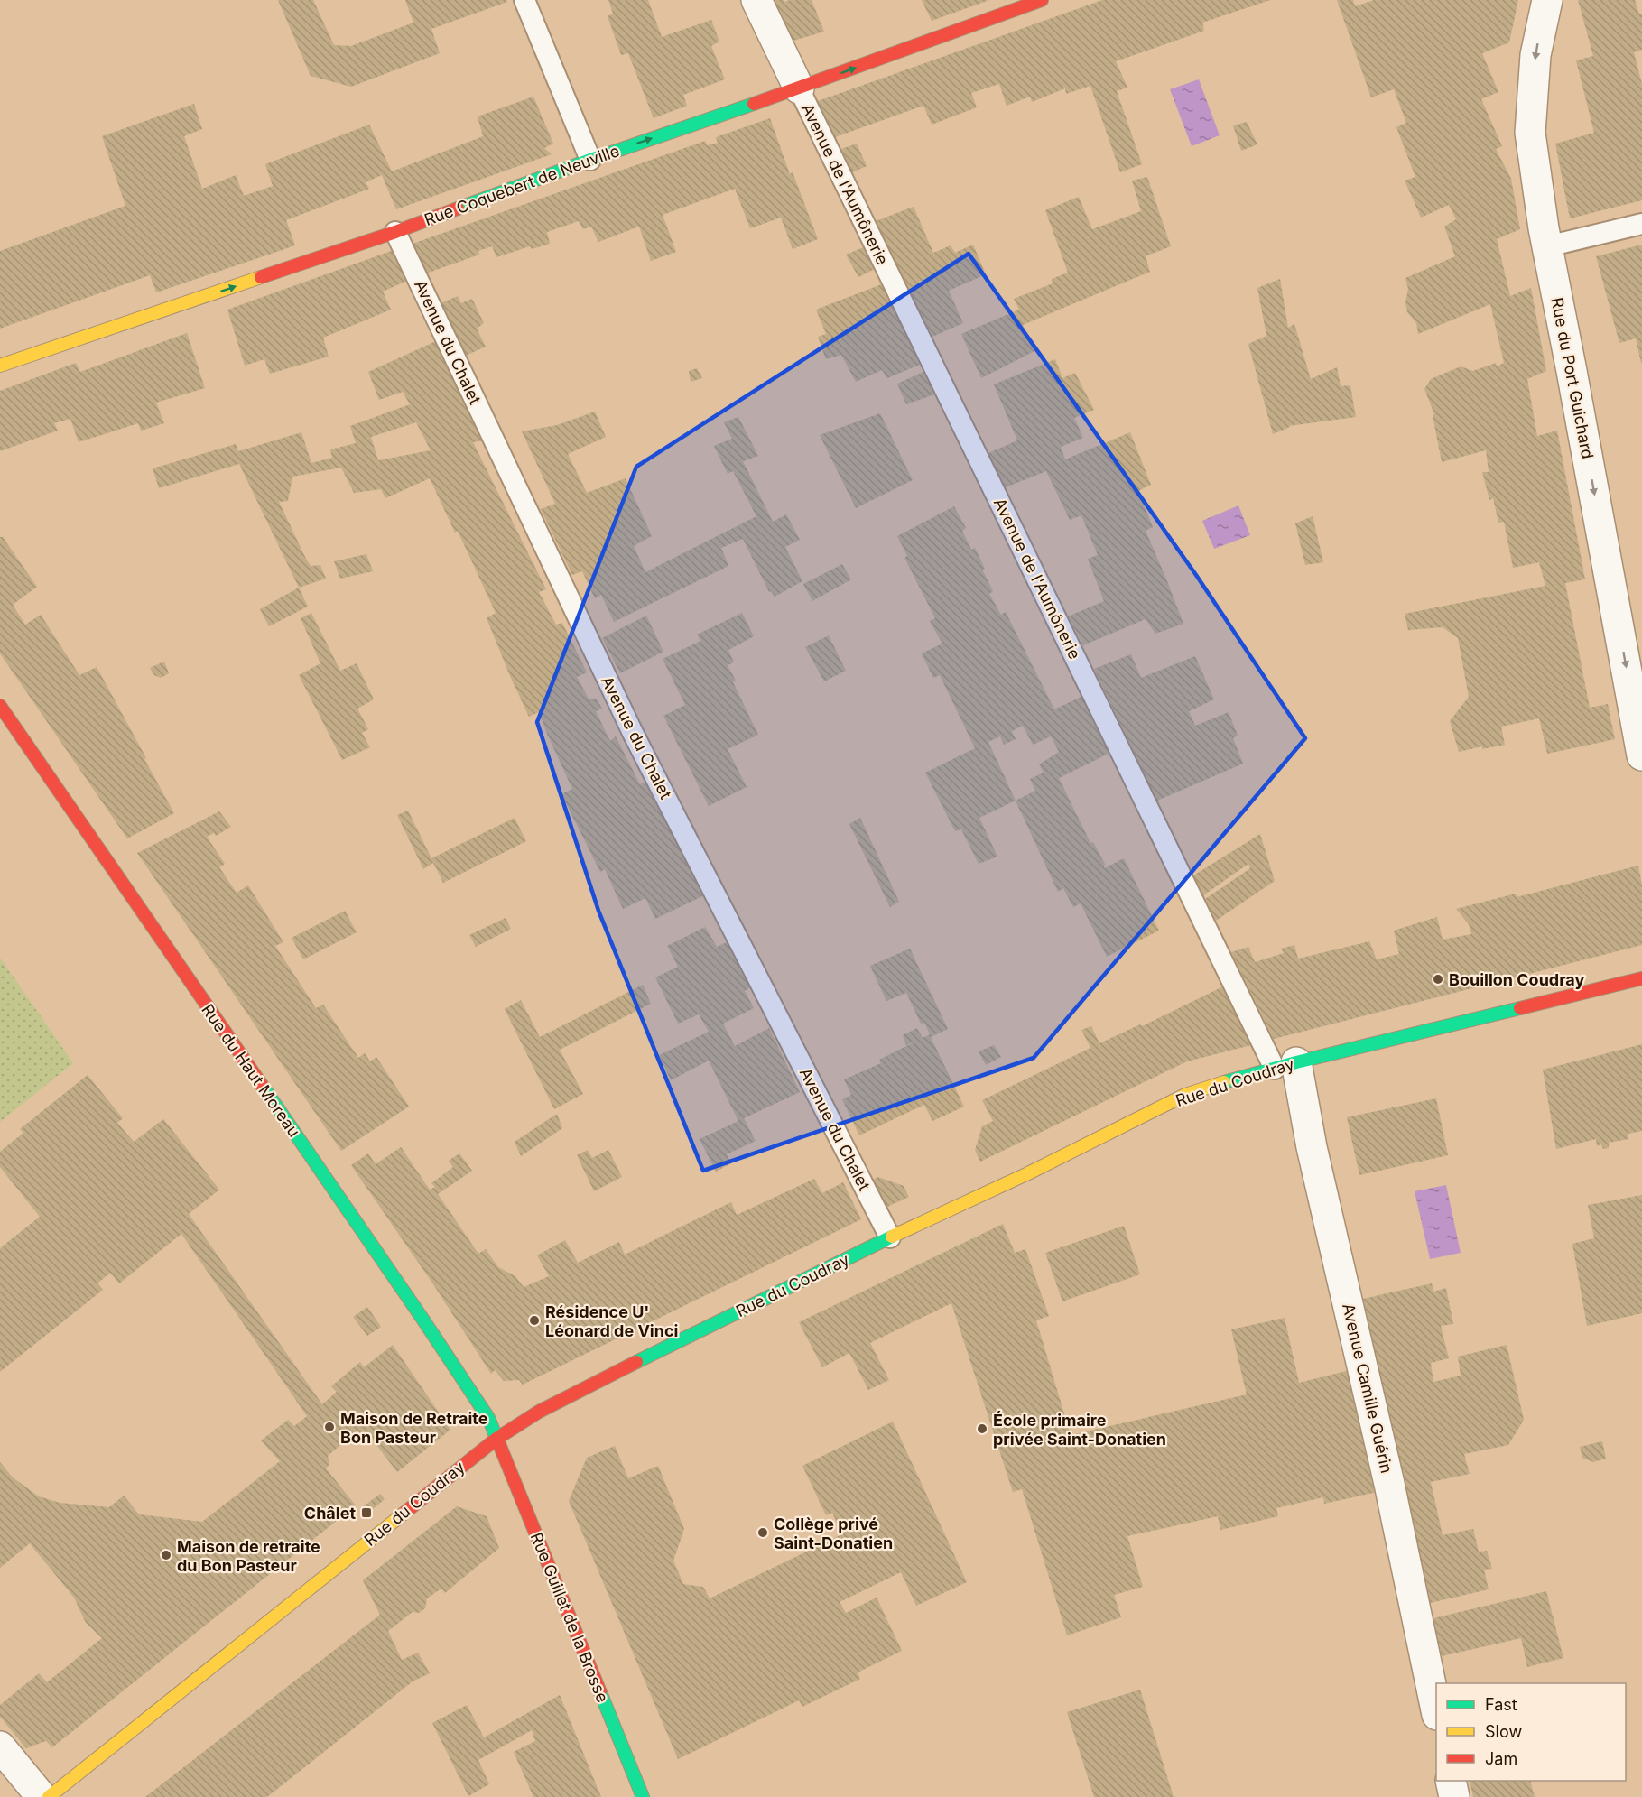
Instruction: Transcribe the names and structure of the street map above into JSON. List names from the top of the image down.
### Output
{
  "streets": {
    "street": [
      "Rue Coquebert de Neuville",
      "Rue du Port Guichard",
      "Rue du Haut Moreau",
      "Rue du Coudray",
      "Avenue Camille Guérin",
      "Rue Guillet de la Brosse"
    ],
    "lane": ["Avenue de l'Aumônerie", "Avenue du Chalet"]
  },
  "crossings": [
    ["Avenue de l'Aumônerie", "Rue Coquebert de Neuville"],
    ["Avenue de l'Aumônerie", "Rue du Coudray"],
    ["Avenue de l'Aumônerie", "Avenue Camille Guérin"],
    ["Rue Coquebert de Neuville", "Avenue du Chalet"],
    ["Avenue du Chalet", "Rue du Coudray"],
    ["Rue du Haut Moreau", "Rue du Coudray"],
    ["Rue du Haut Moreau", "Rue Guillet de la Brosse"],
    ["Rue du Coudray", "Avenue Camille Guérin"],
    ["Rue du Coudray", "Rue Guillet de la Brosse"]
  ],
  "one_way": ["Rue Coquebert de Neuville", "Rue du Port Guichard"],
  "places": {
    "other": [
      "Bouillon Coudray",
      "Résidence U' Léonard de Vinci",
      "Maison de Retraite Bon Pasteur",
      "École primaire privée Saint-Donatien",
      "Collège privé Saint-Donatien",
      "Maison de retraite du Bon Pasteur"
    ],
    "transit": ["Châlet"]
  },
  "legend": ["Fast", "Slow", "Jam"]
}
